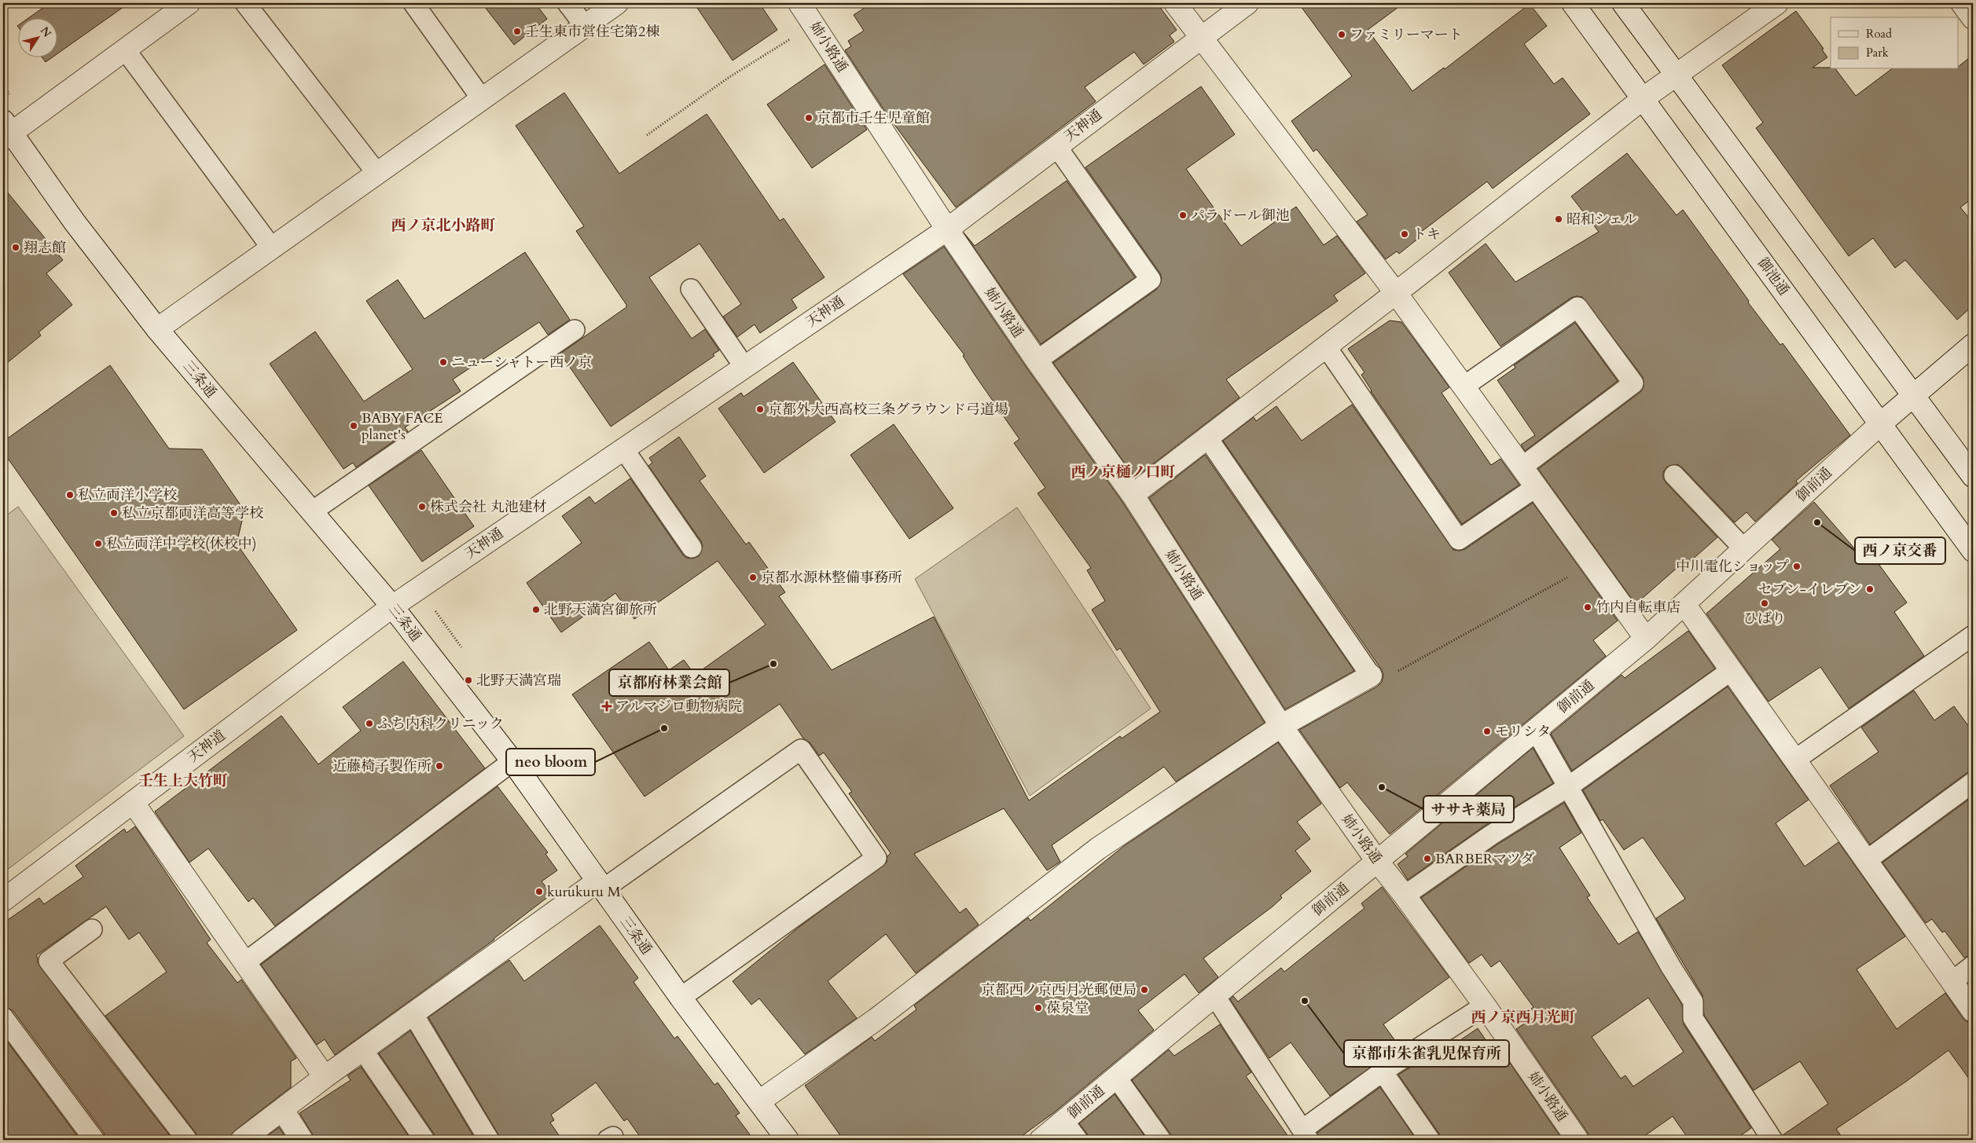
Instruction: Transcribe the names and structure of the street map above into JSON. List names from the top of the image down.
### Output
{
  "streets": {
    "street": [
      "姉小路通",
      "天神通",
      "御池通",
      "三条通",
      "御前通",
      "天神道"
    ]
  },
  "crossings": [
    ["姉小路通", "天神通"],
    ["姉小路通", "御前通"],
    ["天神通", "三条通"],
    ["天神通", "天神道"],
    ["御池通", "御前通"],
    ["三条通", "天神道"]
  ],
  "districts": [
    "西ノ京北小路町",
    "西ノ京樋ノ口町",
    "壬生上大竹町",
    "西ノ京西月光町"
  ],
  "places": {
    "other": [
      "壬生東市営住宅第2棟",
      "ファミリーマート",
      "京都市壬生児童館",
      "パラドール御池",
      "昭和シェル",
      "トキ",
      "翔志館",
      "ニューシャトー西ノ京",
      "京都外大西高校三条グラウンド弓道場",
      "BABY FACE planet's",
      "私立両洋小学校",
      "株式会社 丸池建材",
      "私立京都両洋高等学校",
      "西ノ京交番",
      "私立両洋中学校(休校中)",
      "中川電化ショップ",
      "京都水源林整備事務所",
      "セブン-イレブン",
      "ひばり",
      "竹内自転車店",
      "北野天満宮御旅所",
      "京都府林業会館",
      "北野天満宮瑞",
      "ふち内科クリニック",
      "neo bloom",
      "モリシタ",
      "近藤椅子製作所",
      "ササキ薬局",
      "BARBERマツダ",
      "kurukuru M",
      "京都西ノ京西月光郵便局",
      "京都市朱雀乳児保育所",
      "葆泉堂"
    ],
    "health": ["アルマジロ動物病院"]
  },
  "legend": ["Road", "Park"],
  "north": "top right"
}
